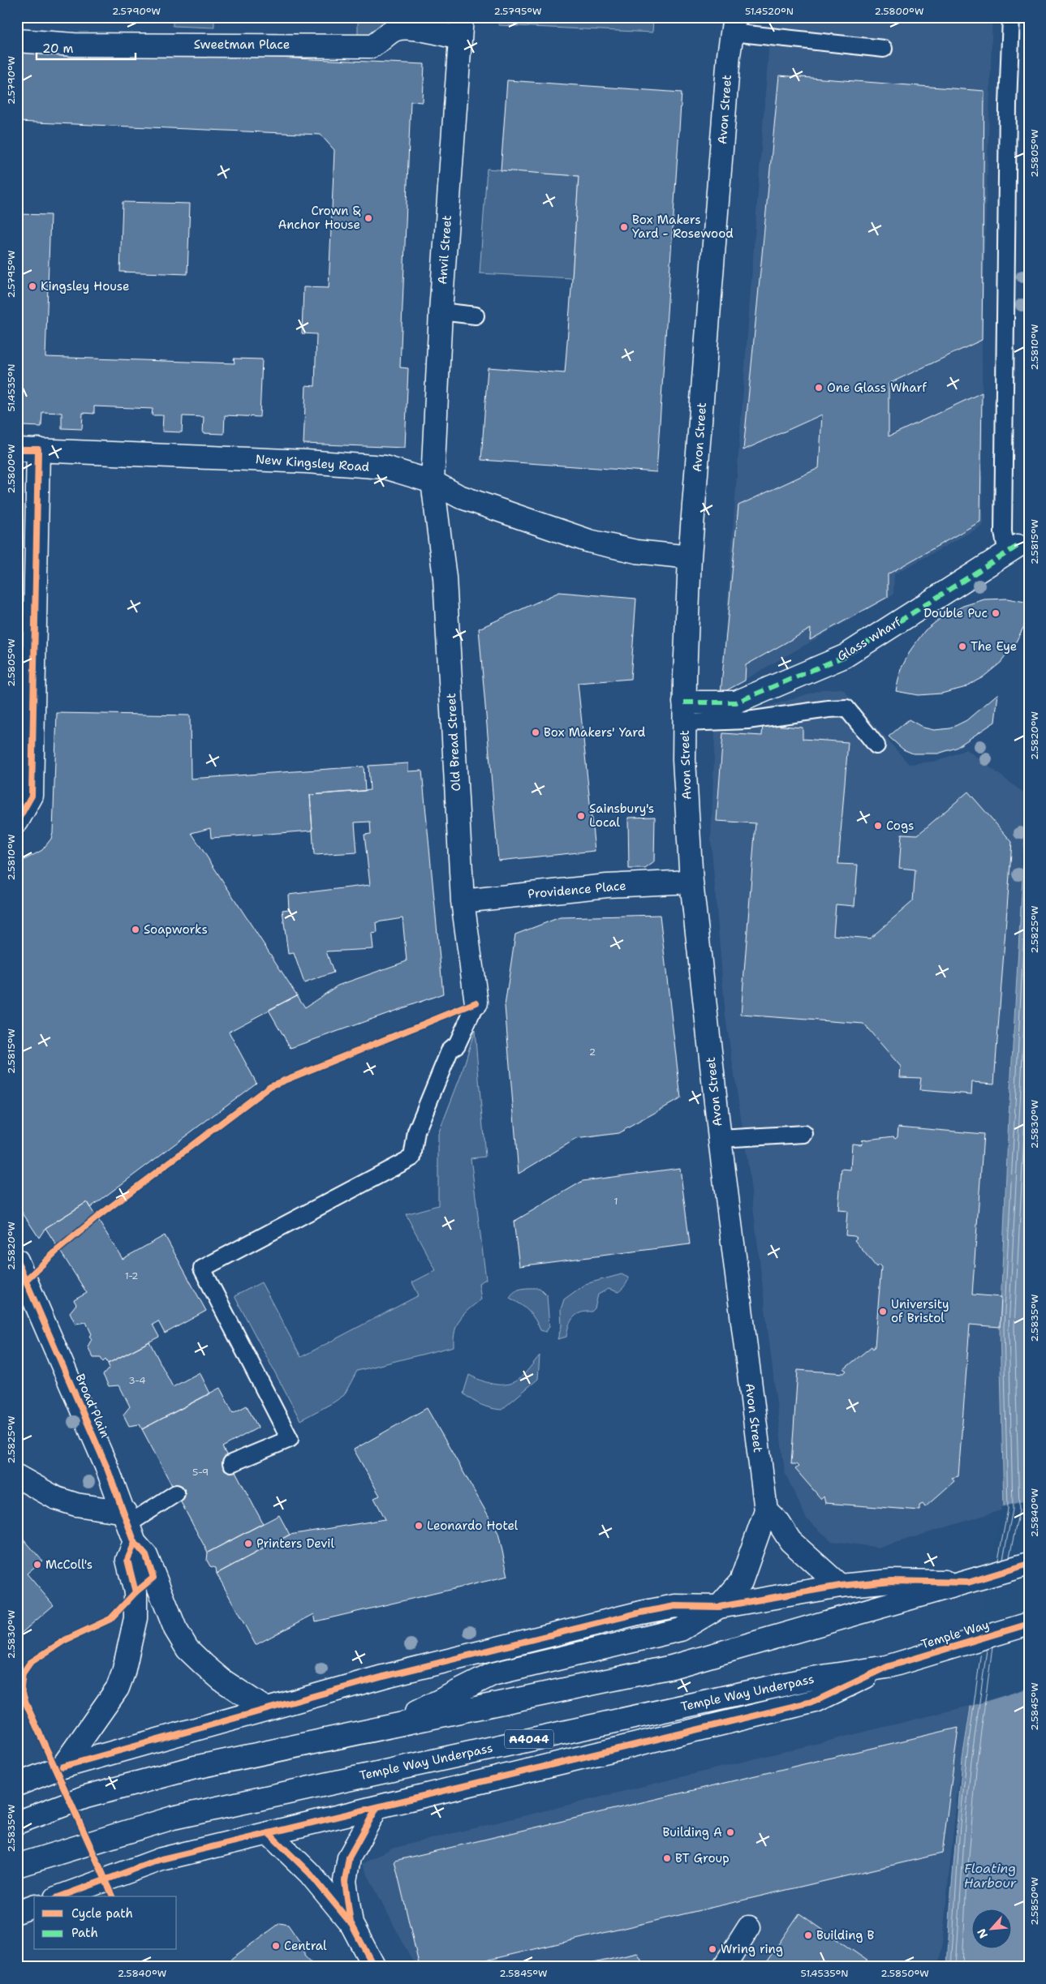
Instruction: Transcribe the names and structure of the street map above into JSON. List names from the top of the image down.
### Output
{
  "streets": {
    "main road": [
      "Sweetman Place",
      "Avon Street",
      "Anvil Street",
      "New Kingsley Road",
      "Glass wharf",
      "Old Bread Street",
      "Providence Place",
      "Broad Plain",
      "Temple Way",
      "Temple Way Underpass",
      "A4044"
    ]
  },
  "crossings": [
    ["Sweetman Place", "Anvil Street"],
    ["Avon Street", "New Kingsley Road"],
    ["Avon Street", "Glass wharf"],
    ["Avon Street", "Providence Place"],
    ["Anvil Street", "New Kingsley Road"],
    ["Anvil Street", "Old Bread Street"],
    ["New Kingsley Road", "Old Bread Street"],
    ["Old Bread Street", "Providence Place"],
    ["Temple Way", "Temple Way Underpass"]
  ],
  "water": ["Floating Harbour"],
  "places": [
    "Crown & Anchor House",
    "Box Makers Yard - Rosewood",
    "Kingsley House",
    "One Glass Wharf",
    "Double Puc",
    "The Eye",
    "Box Makers' Yard",
    "Sainsbury's Local",
    "Cogs",
    "Soapworks",
    "University of Bristol",
    "Leonardo Hotel",
    "Printers Devil",
    "McColl's",
    "Building A",
    "BT Group",
    "Building B",
    "Central",
    "Wring ring"
  ],
  "house_numbers": [
    "2",
    "1",
    "1-2",
    "3-4",
    "5-9"
  ],
  "legend": ["Cycle path", "Path"],
  "scale_bar": "20 m",
  "north": "bottom left",
  "coordinates": [
    "2.5790°W",
    "2.5795°W",
    "51.4520°N",
    "2.5800°W",
    "2.5805°W",
    "2.5810°W",
    "51.4535°N",
    "2.5815°W",
    "2.5820°W",
    "2.5825°W",
    "2.5830°W",
    "2.5835°W",
    "2.5840°W",
    "2.5845°W",
    "2.5850°W"
  ]
}
